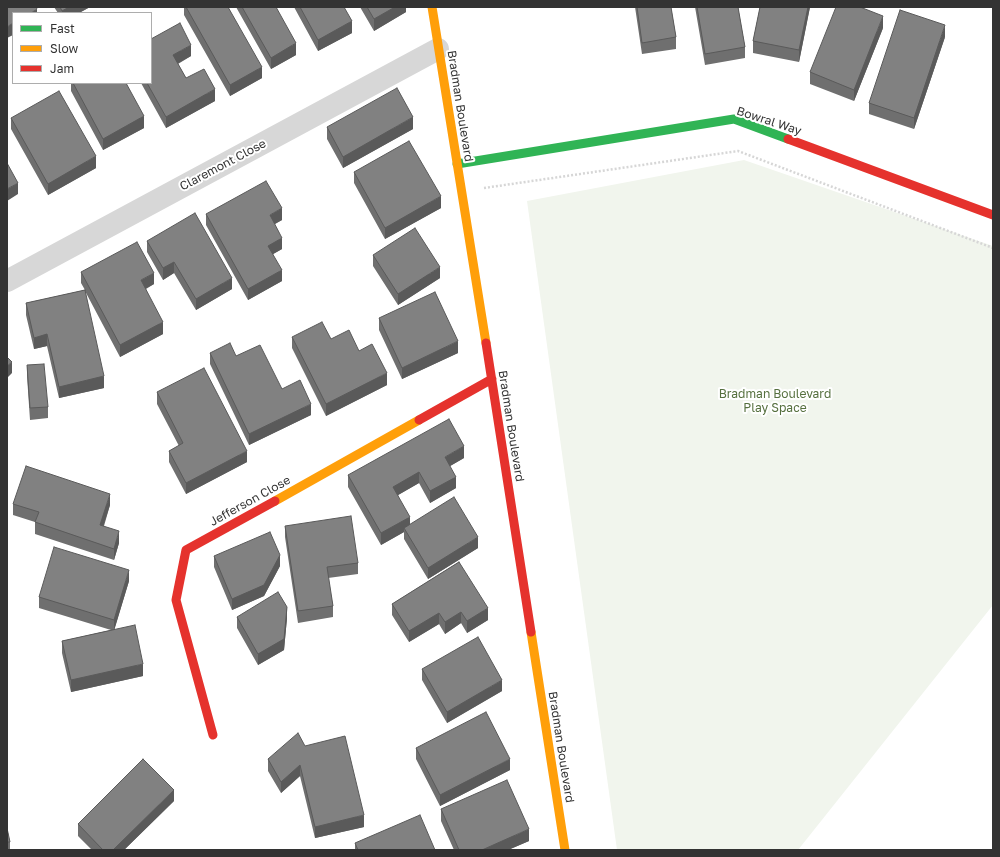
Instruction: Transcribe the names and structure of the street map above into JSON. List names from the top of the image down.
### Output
{
  "streets": {
    "street": [
      "Bradman Boulevard",
      "Bowral Way",
      "Claremont Close",
      "Jefferson Close"
    ]
  },
  "crossings": [
    ["Bradman Boulevard", "Bowral Way"],
    ["Bradman Boulevard", "Claremont Close"],
    ["Bradman Boulevard", "Jefferson Close"]
  ],
  "parks": ["Bradman Boulevard Play Space"],
  "legend": ["Fast", "Slow", "Jam"]
}
